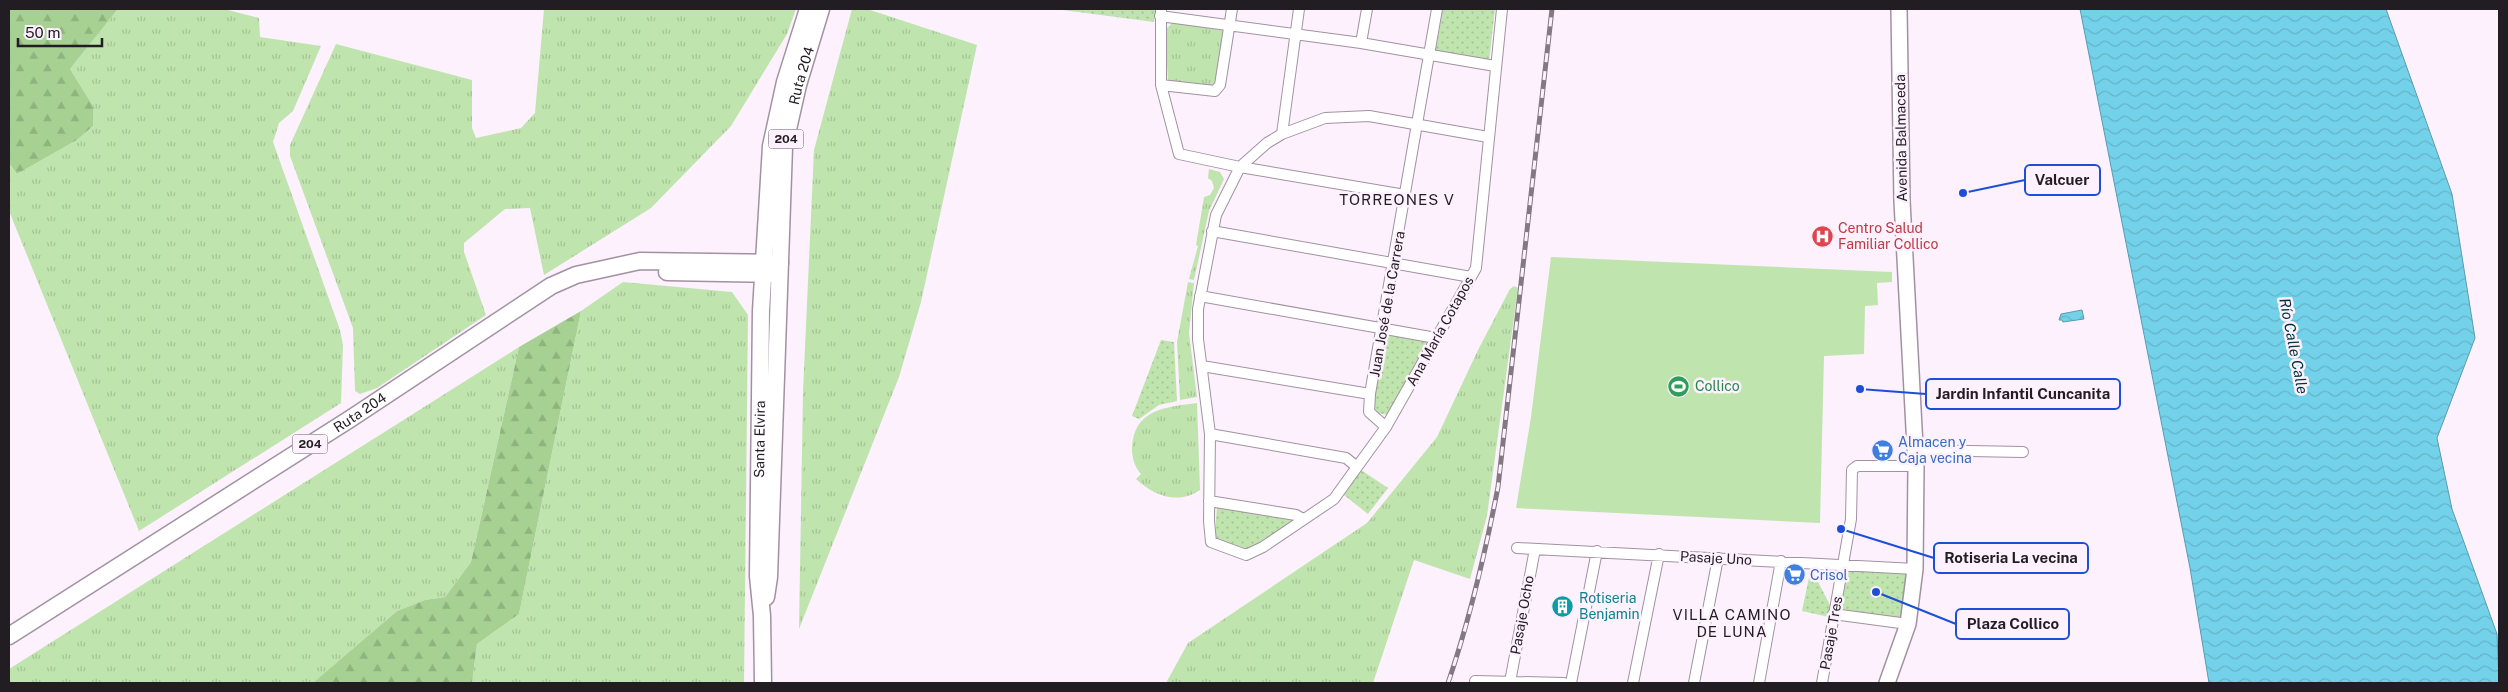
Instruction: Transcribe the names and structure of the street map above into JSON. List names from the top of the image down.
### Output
{
  "streets": {
    "main road": [
      "Ruta 204",
      "Avenida Balmaceda",
      "204",
      "Santa Elvira"
    ],
    "street": [
      "Juan José de la Carrera",
      "Ana María Cotapos",
      "Pasaje Uno",
      "Pasaje Ocho",
      "Pasaje Tres"
    ]
  },
  "crossings": [
    ["Ruta 204", "Santa Elvira"],
    ["Avenida Balmaceda", "Pasaje Uno"],
    ["Avenida Balmaceda", "Pasaje Tres"],
    ["Juan José de la Carrera", "Ana María Cotapos"],
    ["Pasaje Uno", "Pasaje Ocho"],
    ["Pasaje Uno", "Pasaje Tres"]
  ],
  "districts": ["TORREONES V", "VILLA CAMINO DE LUNA"],
  "water": ["Río Calle Calle"],
  "places": {
    "other": [
      "Valcuer",
      "Jardin Infantil Cuncanita",
      "Rotiseria La vecina",
      "Plaza Collico"
    ],
    "hospital": ["Centro Salud Familiar Collico"],
    "sports": ["Collico"],
    "supermarket": ["Almacen y Caja vecina", "Crisol"],
    "building": ["Rotiseria Benjamin"]
  },
  "scale_bar": "50 m"
}
